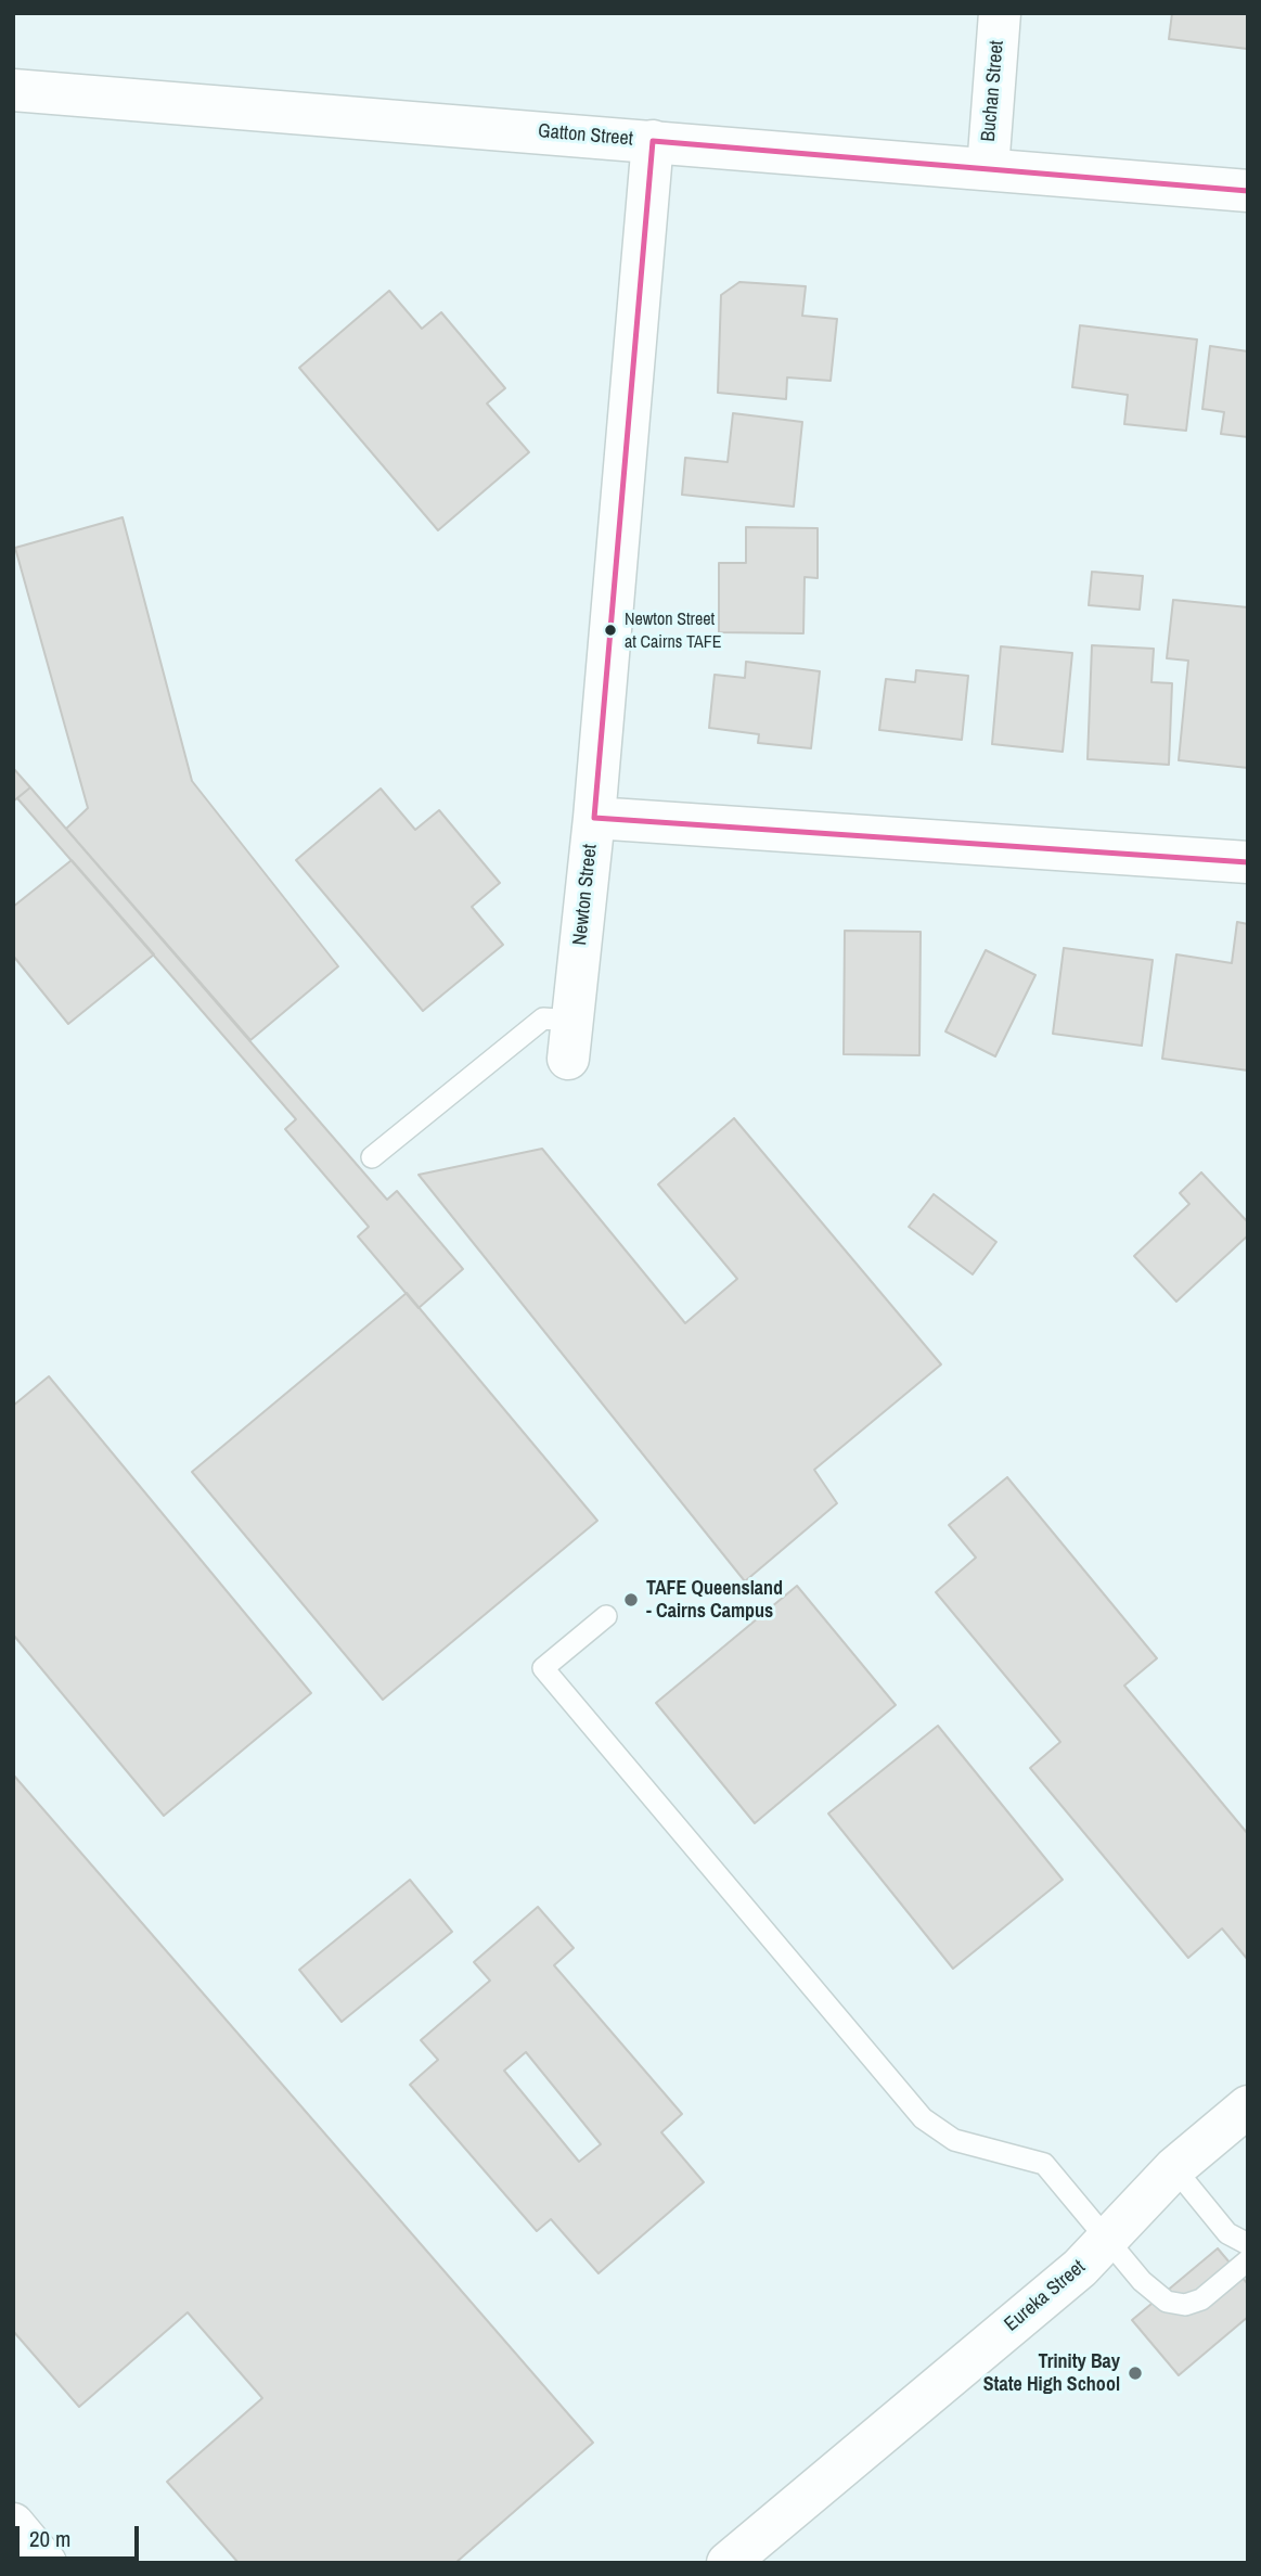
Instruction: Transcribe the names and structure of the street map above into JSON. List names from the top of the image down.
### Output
{
  "streets": {
    "street": [
      "Buchan Street",
      "Gatton Street",
      "Newton Street",
      "Eureka Street"
    ]
  },
  "crossings": [
    ["Buchan Street", "Gatton Street"],
    ["Gatton Street", "Newton Street"]
  ],
  "places": ["Newton Street at Cairns TAFE", "TAFE Queensland - Cairns Campus", "Trinity Bay State High School"],
  "scale_bar": "20 m"
}
